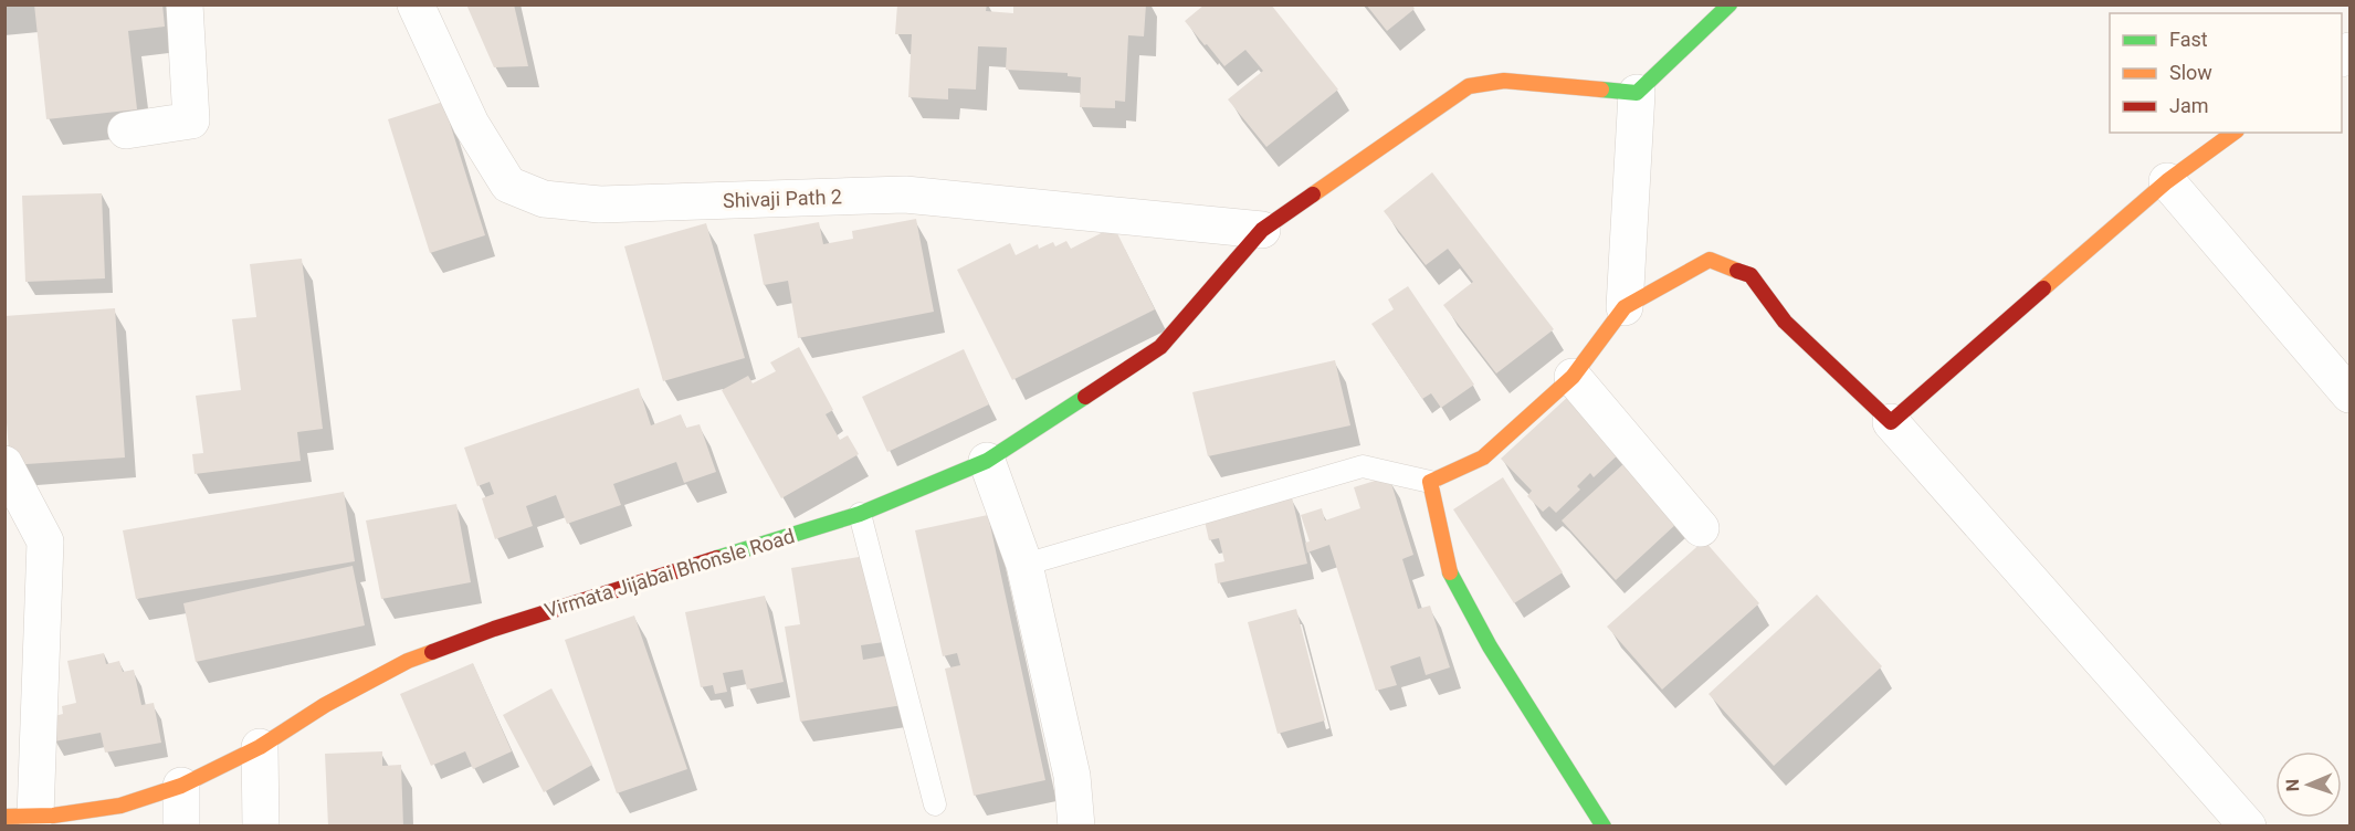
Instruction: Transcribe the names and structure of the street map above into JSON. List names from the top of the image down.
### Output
{
  "streets": {
    "street": ["Shivaji Path 2", "Virmata Jijabai Bhonsle Road"]
  },
  "crossings": [
    ["Shivaji Path 2", "Virmata Jijabai Bhonsle Road"]
  ],
  "legend": ["Fast", "Slow", "Jam"],
  "north": "left"
}
